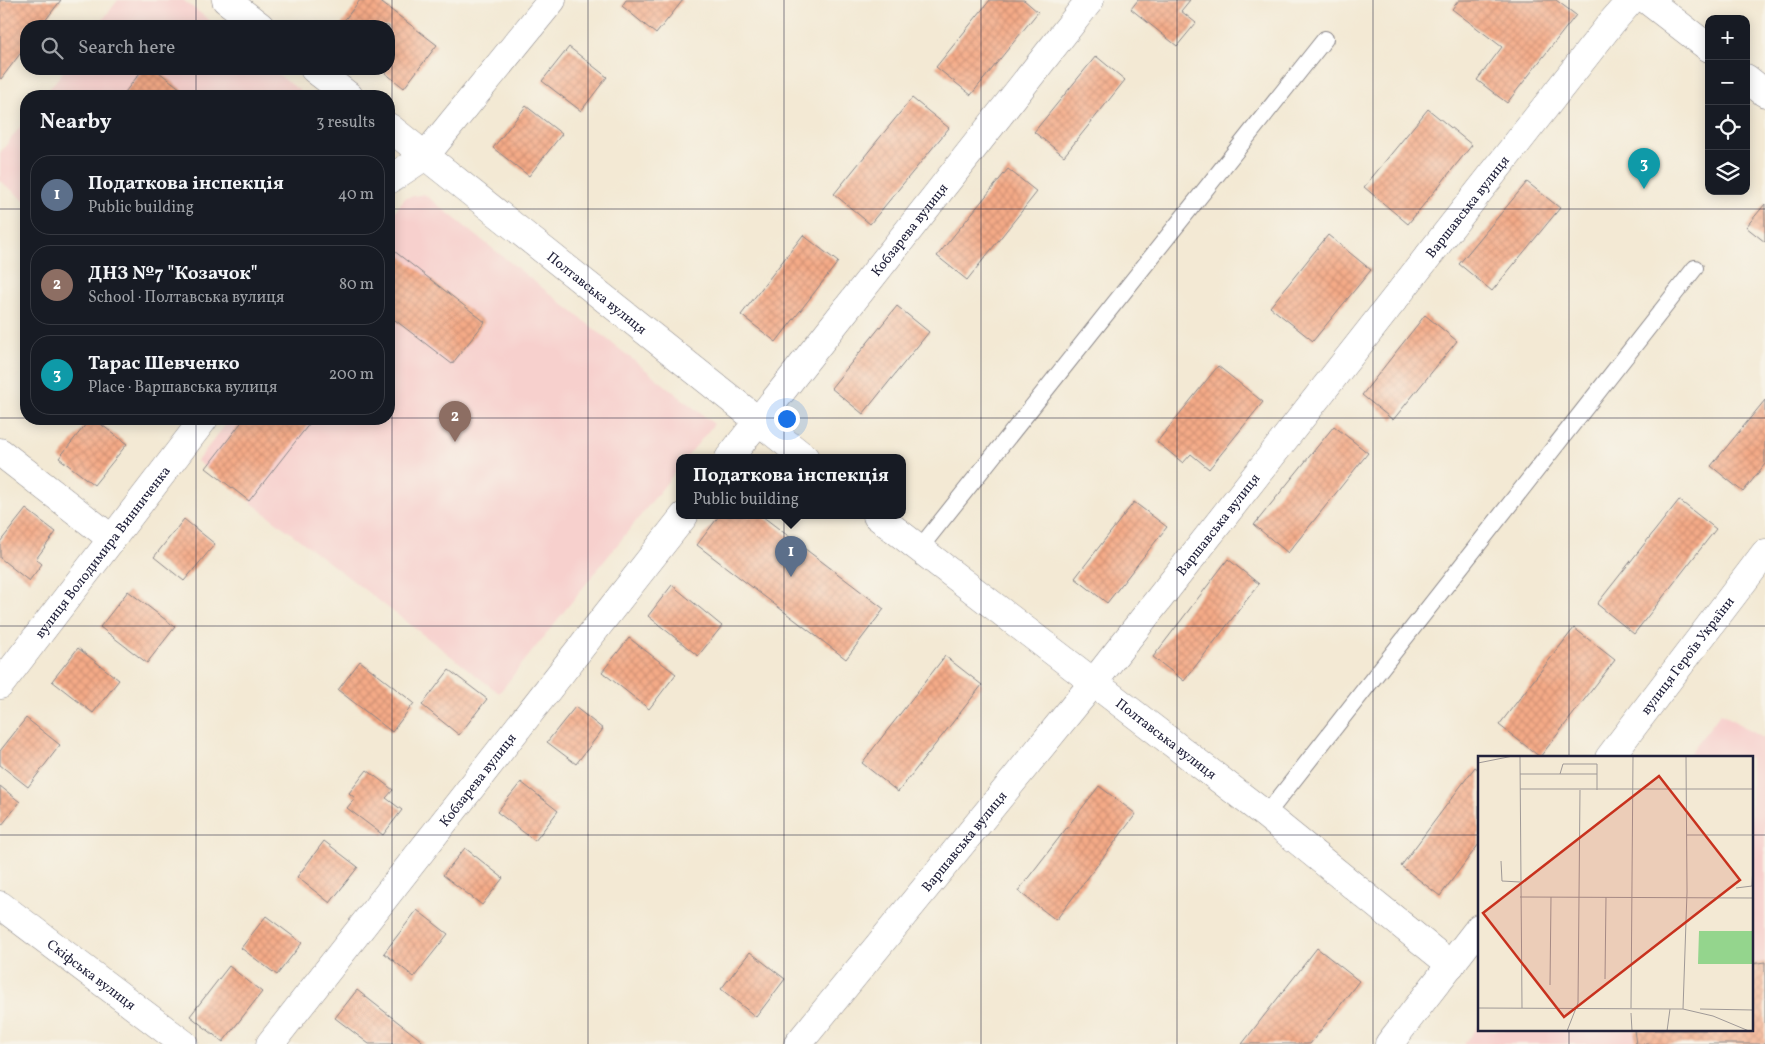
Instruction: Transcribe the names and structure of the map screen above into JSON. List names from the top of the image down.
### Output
{
  "streets": {
    "street": [
      "Варшавська вулиця",
      "Кобзарева вулиця",
      "Полтавська вулиця",
      "вулиця Володимира Винниченка",
      "вулиця Героїв України",
      "Скіфська вулиця"
    ]
  },
  "crossings": [
    ["Варшавська вулиця", "Полтавська вулиця"],
    ["Кобзарева вулиця", "Полтавська вулиця"]
  ],
  "page": {
    "map_buttons": ["+", "−"],
    "search": "Search here",
    "heading": ["Nearby", "3 results"],
    "pins": ["3", "2", "1"],
    "list": [
      {
        "mark": "1",
        "name": "Податкова інспекція",
        "note": "Public building",
        "value": "40 m"
      },
      {
        "mark": "2",
        "name": "ДНЗ №7 \"Козачок\"",
        "note": "School · Полтавська вулиця",
        "value": "80 m"
      },
      {
        "mark": "3",
        "name": "Тарас Шевченко",
        "note": "Place · Варшавська вулиця",
        "value": "200 m"
      }
    ],
    "popup": ["Податкова інспекція", "Public building"]
  }
}
